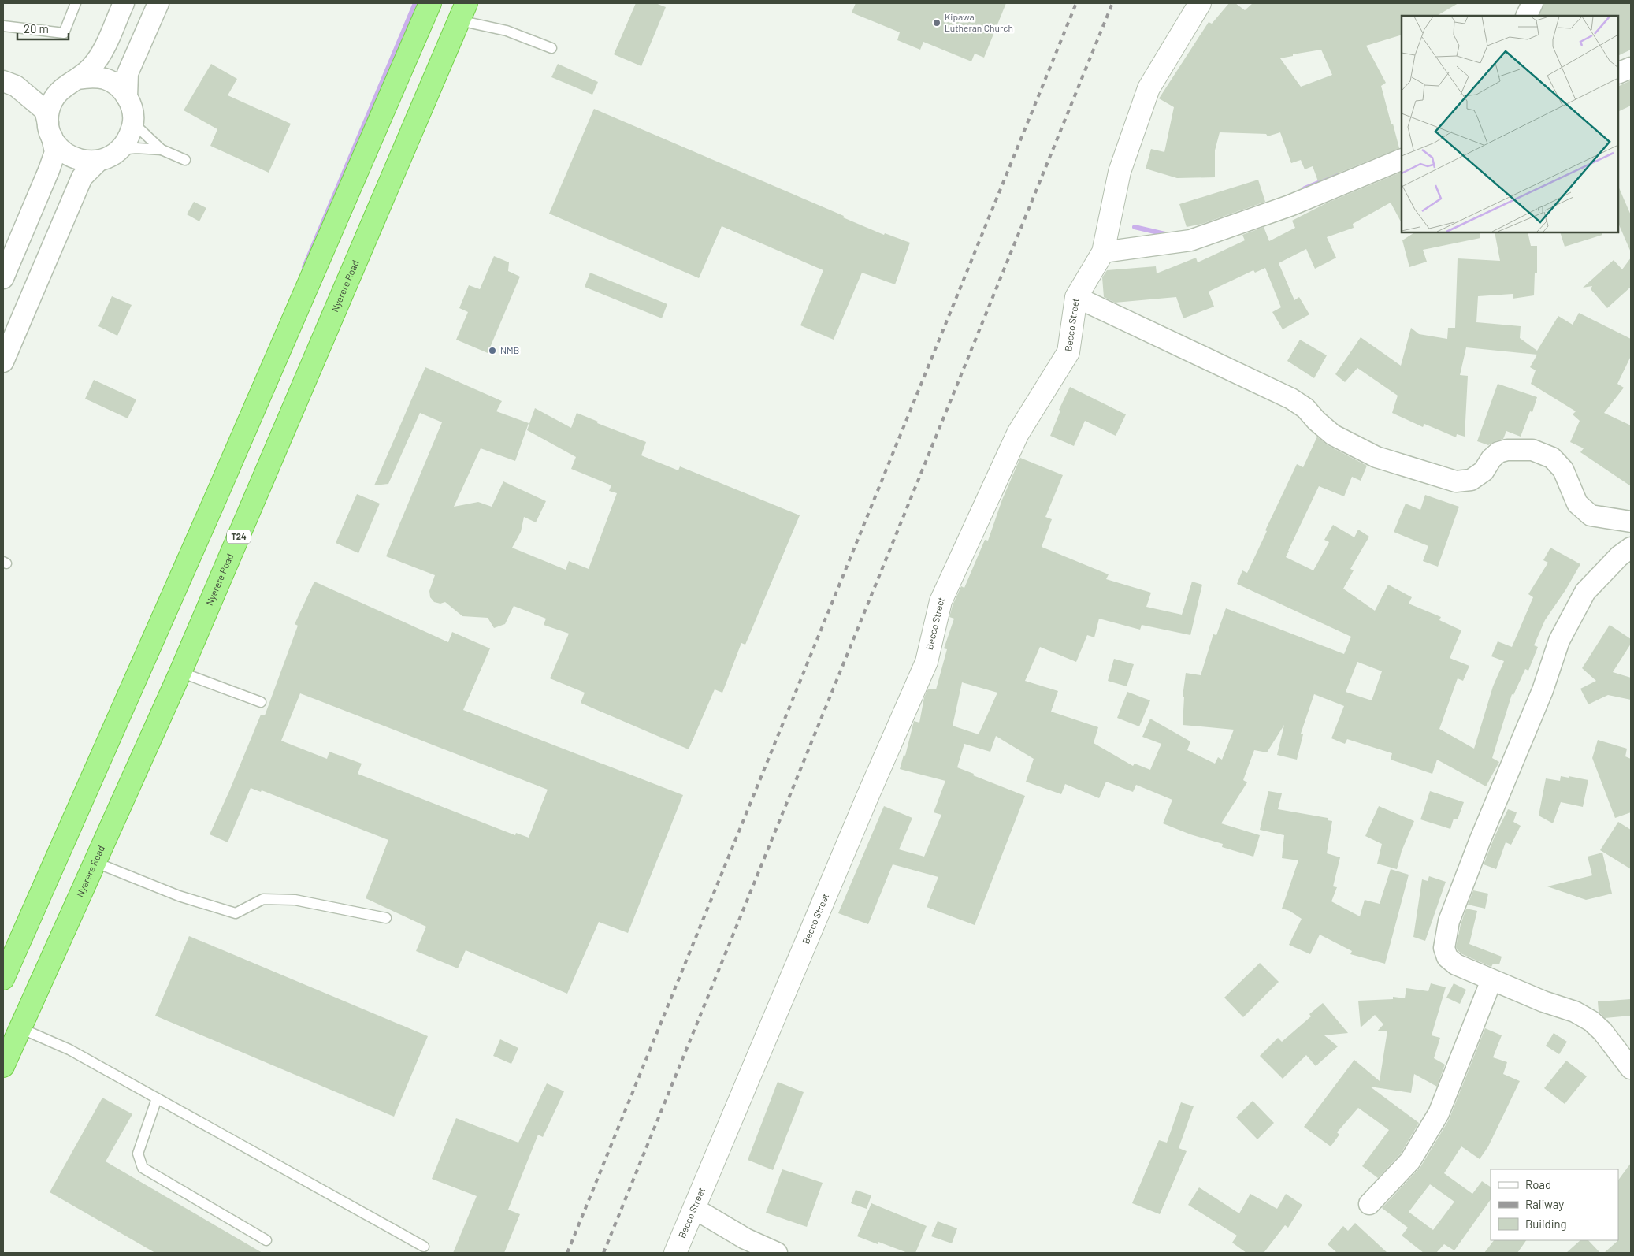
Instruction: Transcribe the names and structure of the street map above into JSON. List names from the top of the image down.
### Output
{
  "streets": {
    "highway": ["Nyerere Road", "T24"],
    "street": ["Becco Street"]
  },
  "places": ["Kipawa Lutheran Church", "NMB"],
  "legend": ["Road", "Railway", "Building"],
  "scale_bar": "20 m"
}
